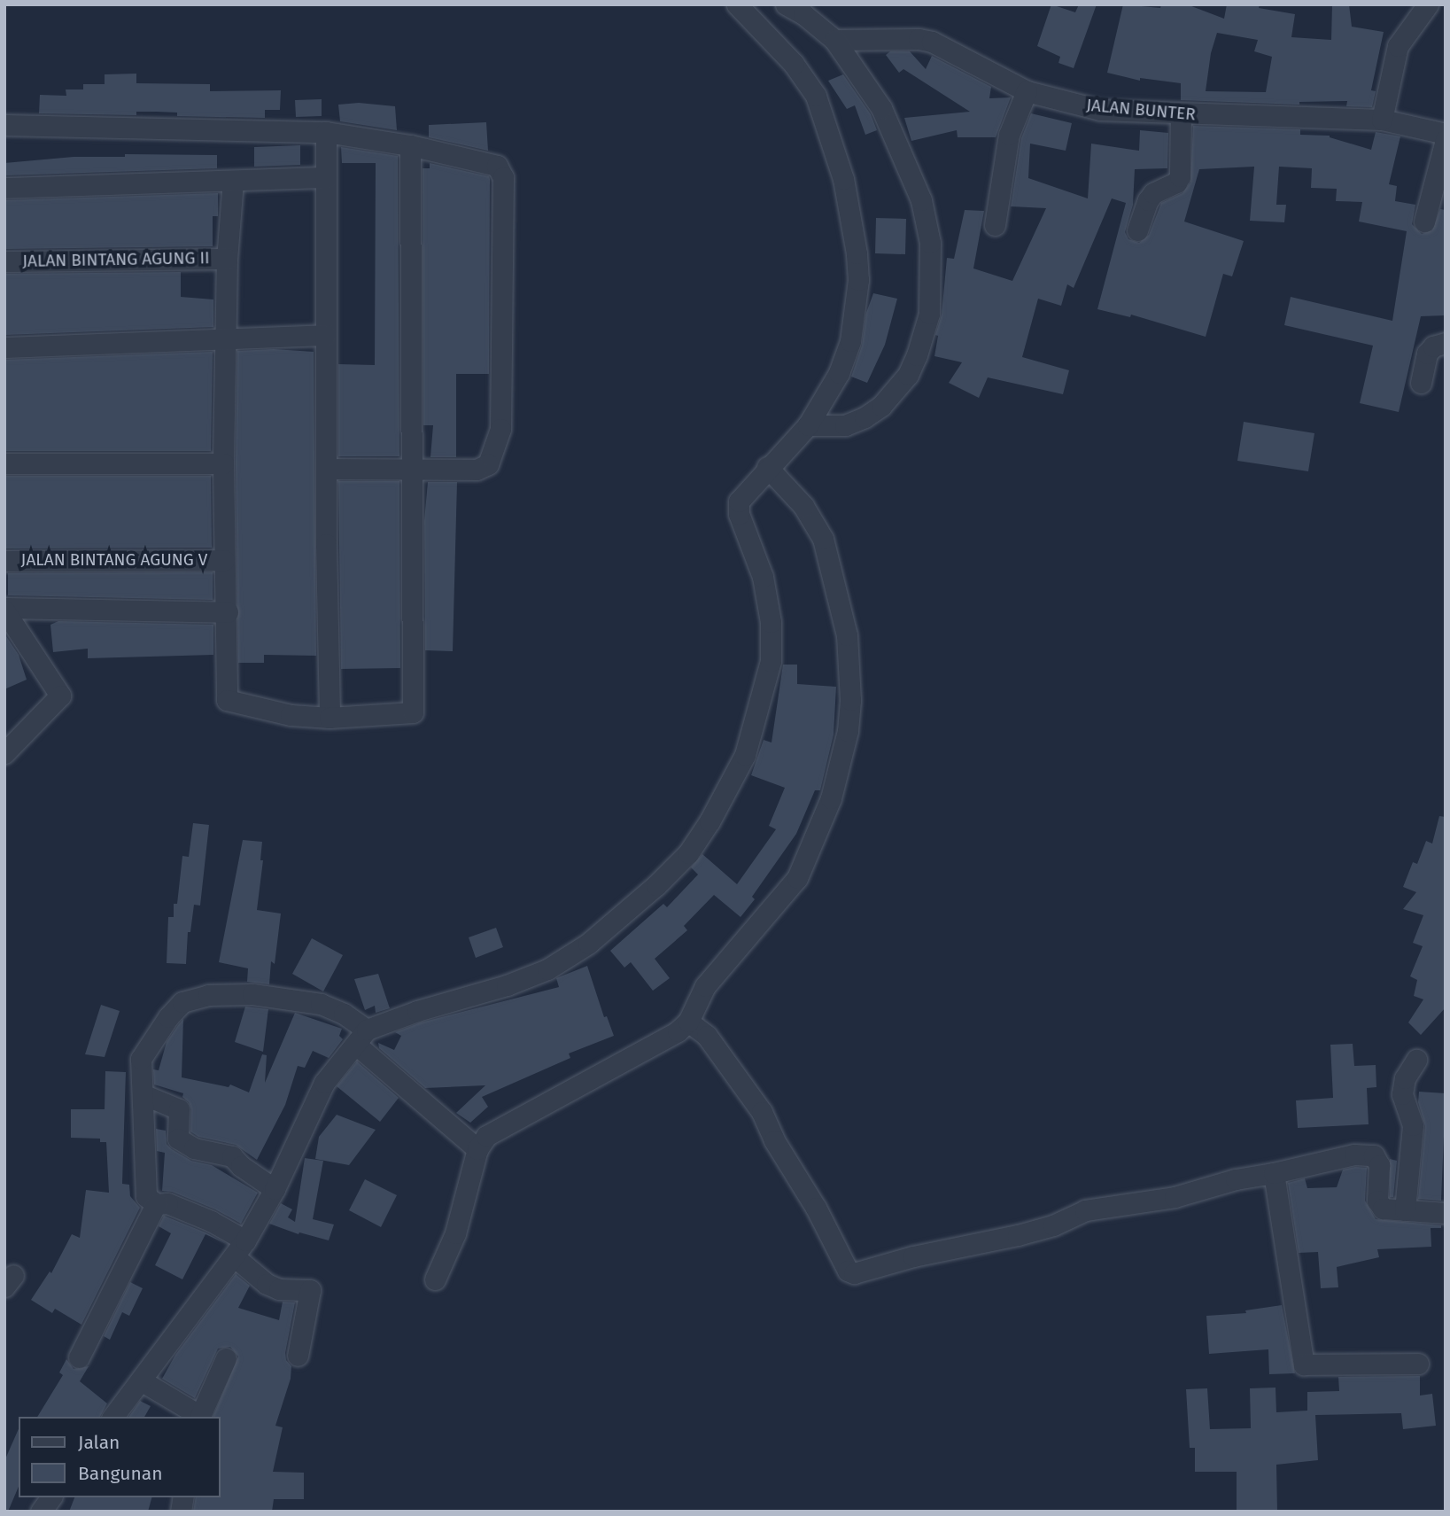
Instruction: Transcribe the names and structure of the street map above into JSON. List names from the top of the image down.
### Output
{
  "streets": {
    "street": ["JALAN BUNTER", "JALAN BINTANG AGUNG II", "JALAN BINTANG AGUNG V"]
  },
  "legend": ["Jalan", "Bangunan"]
}
